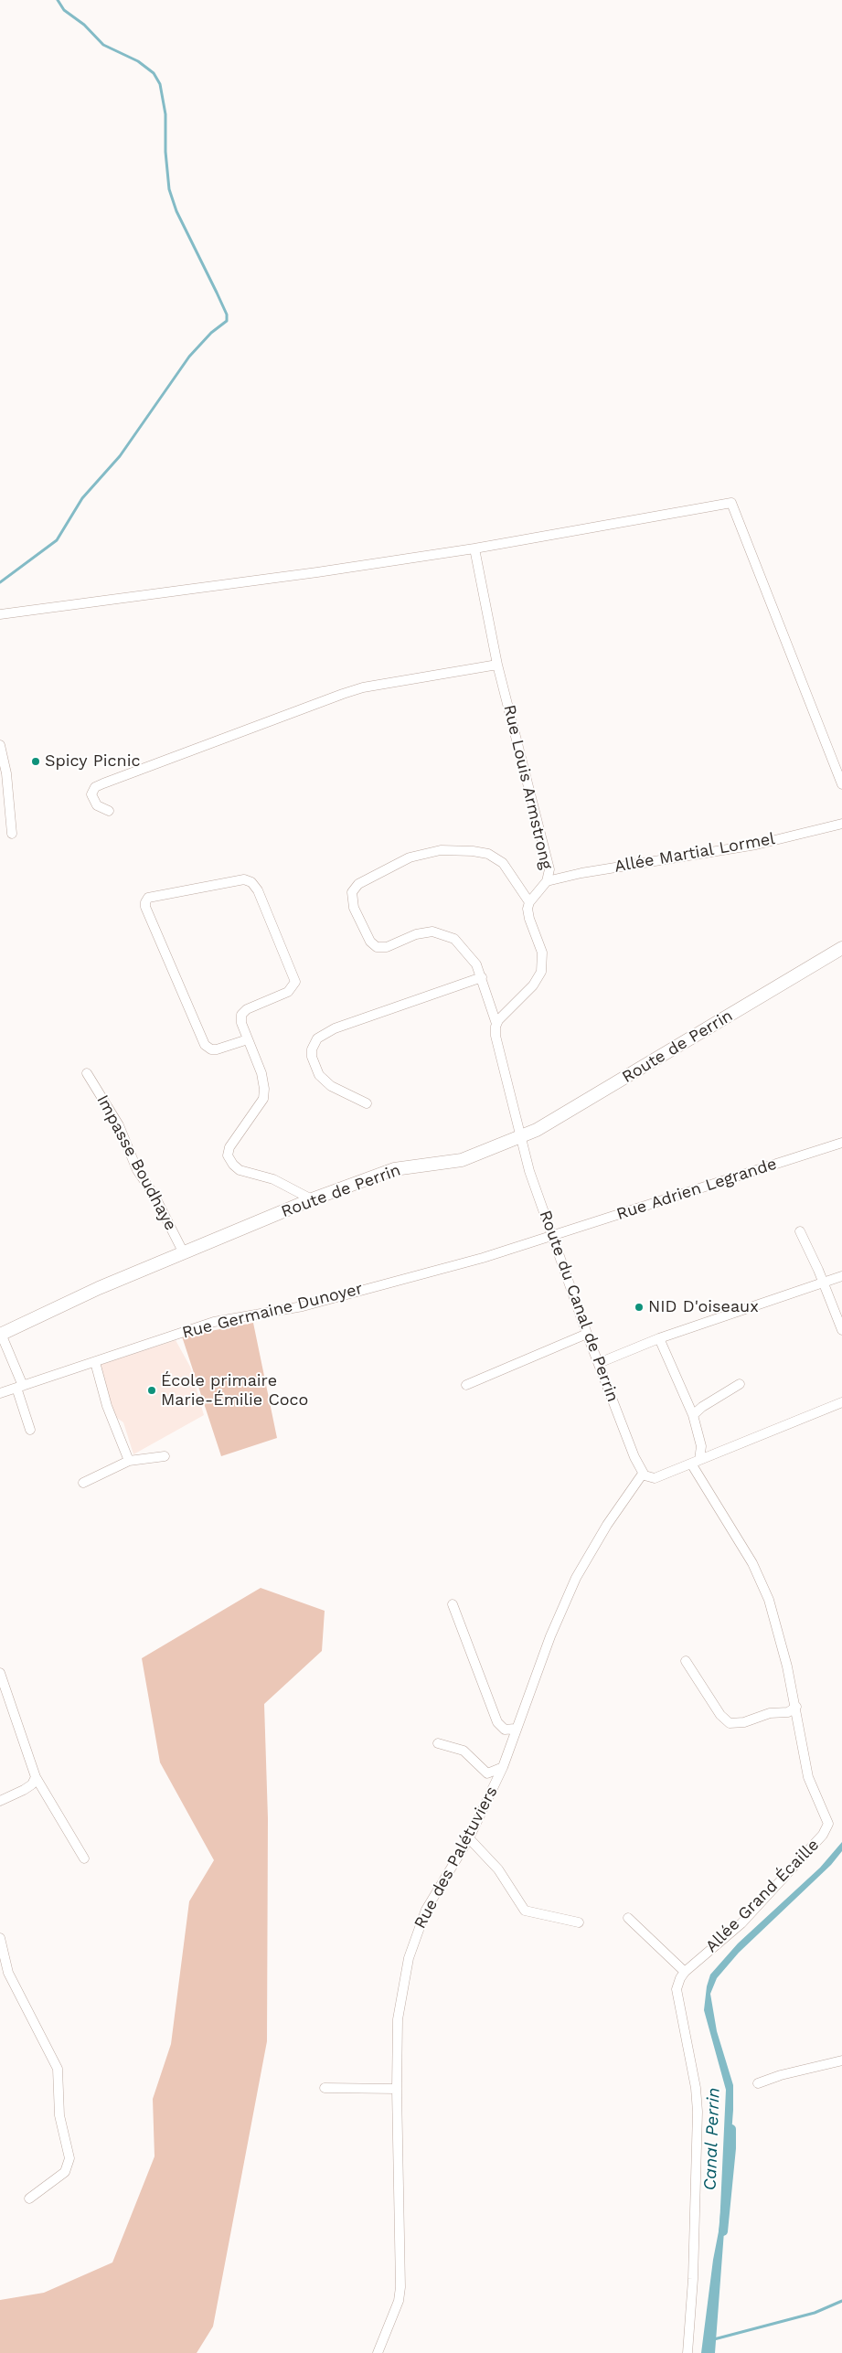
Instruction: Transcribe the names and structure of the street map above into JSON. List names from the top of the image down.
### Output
{
  "streets": {
    "main road": ["Route de Perrin"],
    "street": [
      "Rue Louis Armstrong",
      "Allée Martial Lormel",
      "Impasse Boudhaye",
      "Rue Adrien Legrande",
      "Route du Canal de Perrin",
      "Rue Germaine Dunoyer",
      "Rue des Palétuviers",
      "Allée Grand Écaille"
    ]
  },
  "crossings": [
    ["Rue Louis Armstrong", "Allée Martial Lormel"],
    ["Route de Perrin", "Impasse Boudhaye"],
    ["Route de Perrin", "Route du Canal de Perrin"],
    ["Rue Adrien Legrande", "Route du Canal de Perrin"],
    ["Rue Adrien Legrande", "Rue Germaine Dunoyer"],
    ["Route du Canal de Perrin", "Rue Germaine Dunoyer"],
    ["Route du Canal de Perrin", "Rue des Palétuviers"]
  ],
  "water": ["Canal Perrin"],
  "places": ["Spicy Picnic", "NID D'oiseaux", "École primaire Marie-Émilie Coco"]
}
